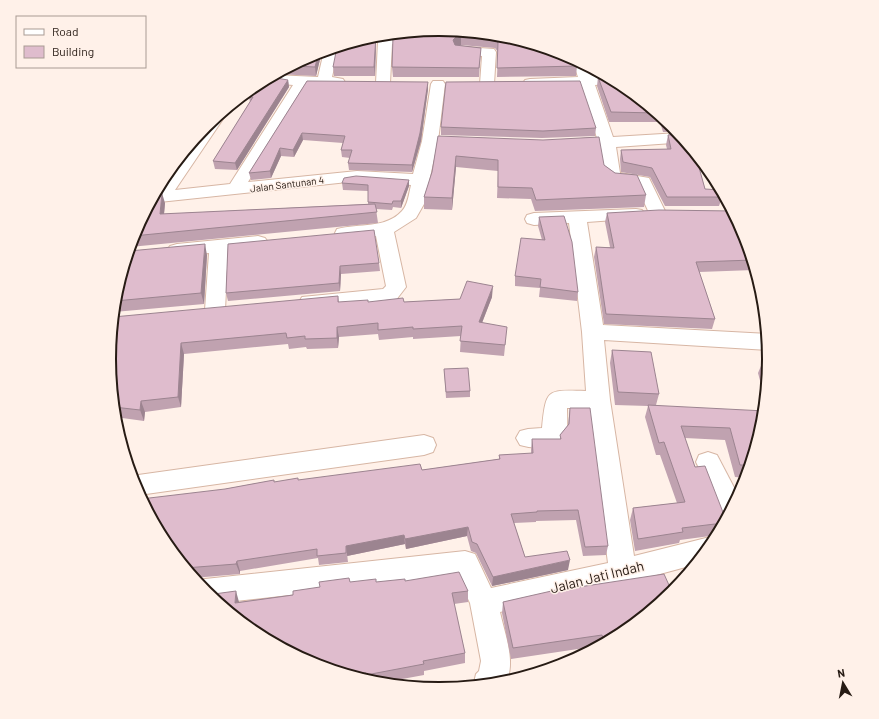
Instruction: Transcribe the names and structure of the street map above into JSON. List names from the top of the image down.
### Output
{
  "streets": {
    "street": ["Jalan Santunan 4", "Jalan Jati Indah"]
  },
  "legend": ["Road", "Building"],
  "north": "top"
}
